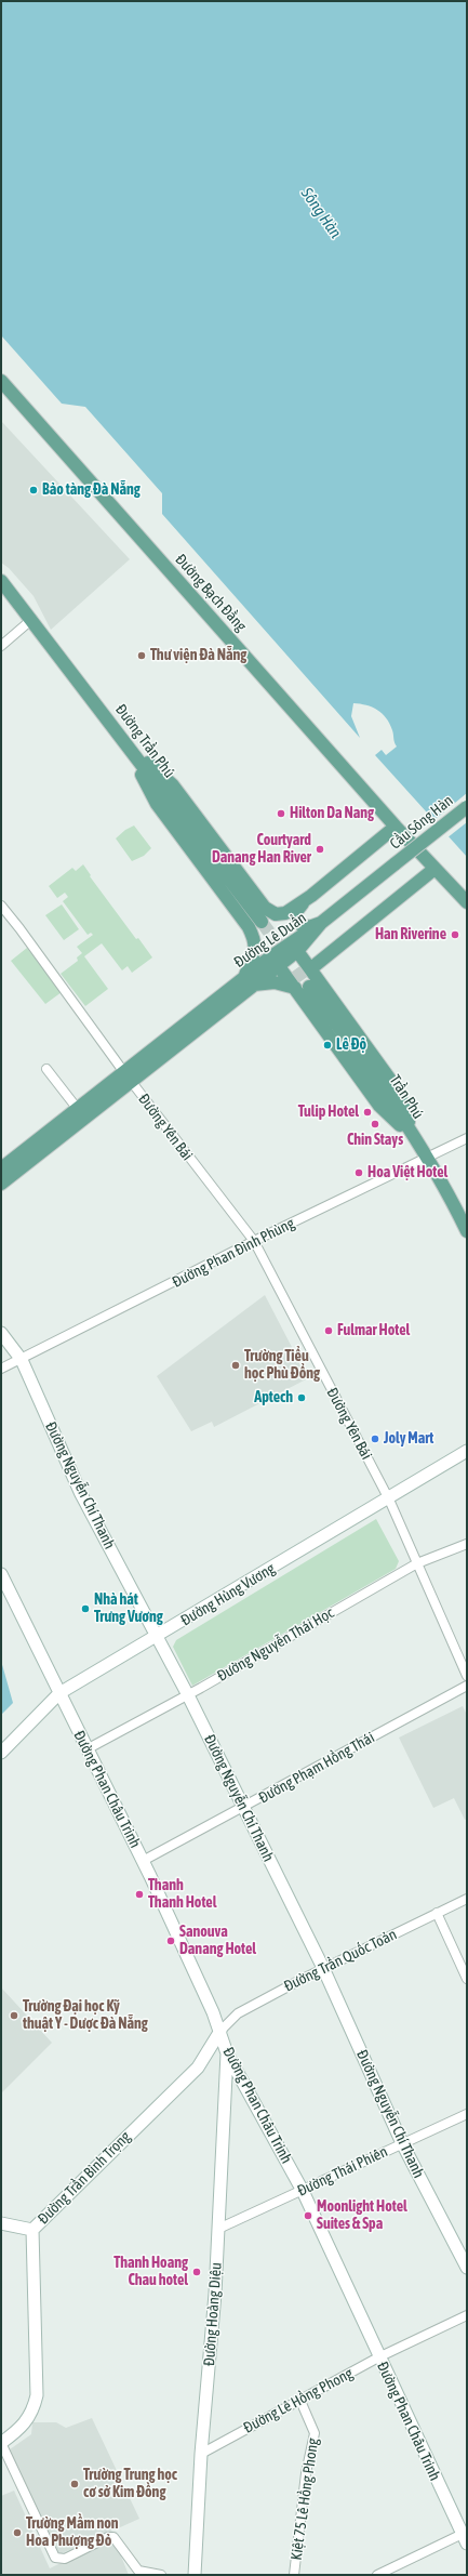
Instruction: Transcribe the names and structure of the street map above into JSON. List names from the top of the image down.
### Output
{
  "streets": {
    "main road": [
      "Đường Bạch Đằng",
      "Đường Trần Phú",
      "Cầu Sông Hàn",
      "Đường Lê Duẩn",
      "Trần Phú"
    ],
    "street": [
      "Đường Yên Bái",
      "Đường Phan Đình Phùng",
      "Đường Nguyễn Chí Thanh",
      "Đường Hùng Vương",
      "Đường Nguyễn Thái Học",
      "Đường Phạm Hồng Thái",
      "Đường Phan Châu Trinh",
      "Đường Trần Quốc Toản",
      "Đường Thái Phiên",
      "Đường Trần Bình Trọng",
      "Đường Hoàng Diệu",
      "Đường Lê Hồng Phong",
      "Kiệt 75 Lê Hồng Phong"
    ]
  },
  "crossings": [
    ["Cầu Sông Hàn", "Đường Lê Duẩn"],
    ["Đường Lê Duẩn", "Đường Yên Bái"],
    ["Trần Phú", "Đường Phan Đình Phùng"],
    ["Đường Yên Bái", "Đường Phan Đình Phùng"],
    ["Đường Yên Bái", "Đường Hùng Vương"],
    ["Đường Yên Bái", "Đường Nguyễn Thái Học"],
    ["Đường Phan Đình Phùng", "Đường Nguyễn Chí Thanh"],
    ["Đường Nguyễn Chí Thanh", "Đường Hùng Vương"],
    ["Đường Nguyễn Chí Thanh", "Đường Nguyễn Thái Học"],
    ["Đường Nguyễn Chí Thanh", "Đường Phạm Hồng Thái"],
    ["Đường Nguyễn Chí Thanh", "Đường Trần Quốc Toản"],
    ["Đường Nguyễn Chí Thanh", "Đường Thái Phiên"],
    ["Đường Hùng Vương", "Đường Phan Châu Trinh"],
    ["Đường Nguyễn Thái Học", "Đường Phan Châu Trinh"],
    ["Đường Phạm Hồng Thái", "Đường Phan Châu Trinh"],
    ["Đường Phan Châu Trinh", "Đường Trần Quốc Toản"],
    ["Đường Phan Châu Trinh", "Đường Thái Phiên"],
    ["Đường Phan Châu Trinh", "Đường Trần Bình Trọng"],
    ["Đường Phan Châu Trinh", "Đường Hoàng Diệu"],
    ["Đường Phan Châu Trinh", "Đường Lê Hồng Phong"],
    ["Đường Trần Quốc Toản", "Đường Trần Bình Trọng"],
    ["Đường Thái Phiên", "Đường Hoàng Diệu"],
    ["Đường Hoàng Diệu", "Đường Lê Hồng Phong"],
    ["Đường Lê Hồng Phong", "Kiệt 75 Lê Hồng Phong"]
  ],
  "water": ["Sông Hàn"],
  "places": [
    "Bảo tàng Đà Nẵng",
    "Thư viện Đà Nẵng",
    "Hilton Da Nang",
    "Courtyard Danang Han River",
    "Han Riverine",
    "Lê Độ",
    "Tulip Hotel",
    "Chin Stays",
    "Hoa Việt Hotel",
    "Fulmar Hotel",
    "Trường Tiểu học Phù Đổng",
    "Aptech",
    "Joly Mart",
    "Nhà hát Trưng Vương",
    "Thanh Thanh Hotel",
    "Sanouva Danang Hotel",
    "Trường Đại học Kỹ thuật Y - Dược Đà Nẵng",
    "Moonlight Hotel Suites & Spa",
    "Thanh Hoang Chau hotel",
    "Trường Trung học cơ sở Kim Đồng",
    "Trường Mầm non Hoa Phượng Đỏ"
  ]
}
